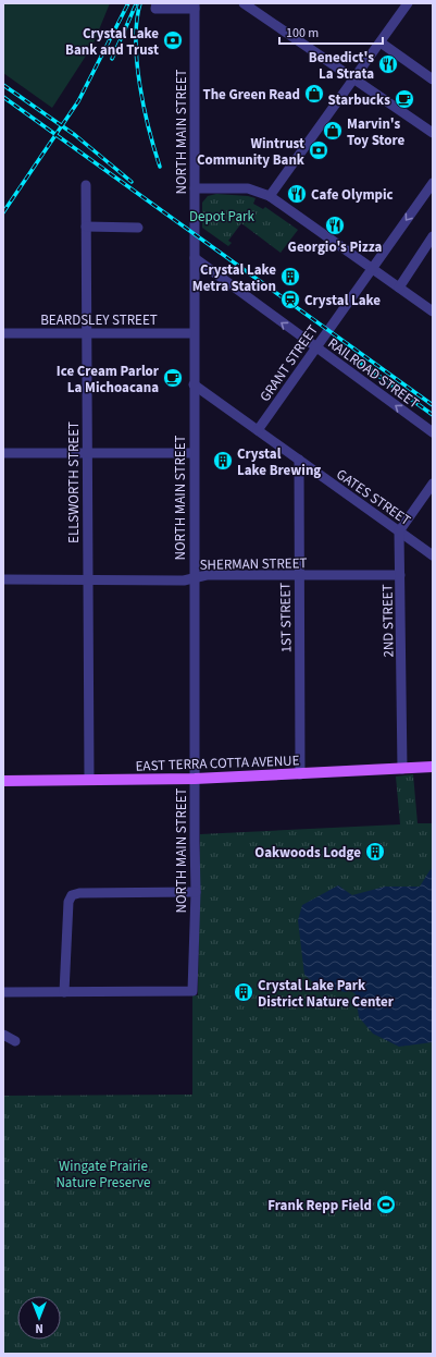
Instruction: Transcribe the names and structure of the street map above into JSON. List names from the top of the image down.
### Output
{
  "streets": {
    "main road": ["EAST TERRA COTTA AVENUE"],
    "street": [
      "NORTH MAIN STREET",
      "BEARDSLEY STREET",
      "GRANT STREET",
      "RAILROAD STREET",
      "ELLSWORTH STREET",
      "GATES STREET",
      "SHERMAN STREET",
      "1ST STREET",
      "2ND STREET"
    ]
  },
  "crossings": [
    ["NORTH MAIN STREET", "BEARDSLEY STREET"],
    ["NORTH MAIN STREET", "RAILROAD STREET"],
    ["NORTH MAIN STREET", "GATES STREET"],
    ["NORTH MAIN STREET", "SHERMAN STREET"],
    ["NORTH MAIN STREET", "EAST TERRA COTTA AVENUE"],
    ["BEARDSLEY STREET", "ELLSWORTH STREET"],
    ["GRANT STREET", "RAILROAD STREET"],
    ["GRANT STREET", "GATES STREET"],
    ["ELLSWORTH STREET", "SHERMAN STREET"],
    ["ELLSWORTH STREET", "EAST TERRA COTTA AVENUE"],
    ["GATES STREET", "1ST STREET"],
    ["GATES STREET", "2ND STREET"],
    ["SHERMAN STREET", "1ST STREET"],
    ["SHERMAN STREET", "2ND STREET"],
    ["1ST STREET", "EAST TERRA COTTA AVENUE"],
    ["2ND STREET", "EAST TERRA COTTA AVENUE"]
  ],
  "one_way": ["RAILROAD STREET"],
  "parks": ["Depot Park", "Wingate Prairie Nature Preserve"],
  "places": {
    "bank": ["Crystal Lake Bank and Trust", "Wintrust Community Bank"],
    "restaurant": ["Benedict's La Strata", "Cafe Olympic", "Georgio's Pizza"],
    "shop": ["The Green Read", "Marvin's Toy Store"],
    "cafe": ["Starbucks", "Ice Cream Parlor La Michoacana"],
    "building": [
      "Crystal Lake Metra Station",
      "Crystal Lake Brewing",
      "Oakwoods Lodge",
      "Crystal Lake Park District Nature Center"
    ],
    "station": ["Crystal Lake"],
    "sports": ["Frank Repp Field"]
  },
  "scale_bar": "100 m",
  "north": "bottom"
}
